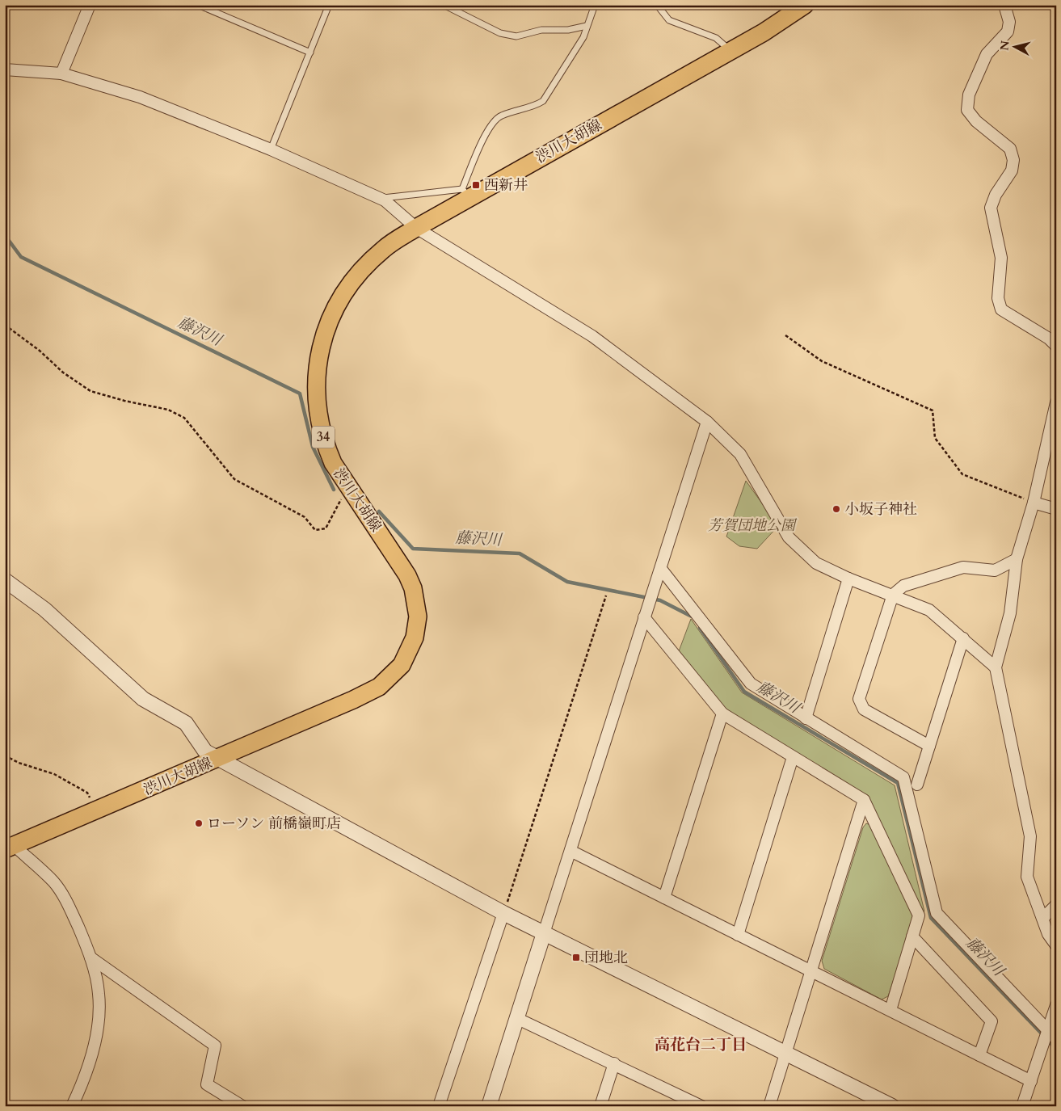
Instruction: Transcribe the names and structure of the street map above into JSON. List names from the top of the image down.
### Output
{
  "streets": {
    "main road": ["渋川大胡線", "34"]
  },
  "districts": ["高花台二丁目"],
  "water": ["藤沢川"],
  "parks": ["芳賀団地公園"],
  "places": {
    "transit": ["西新井", "団地北"],
    "other": ["小坂子神社", "ローソン 前橋嶺町店"]
  },
  "north": "left"
}
